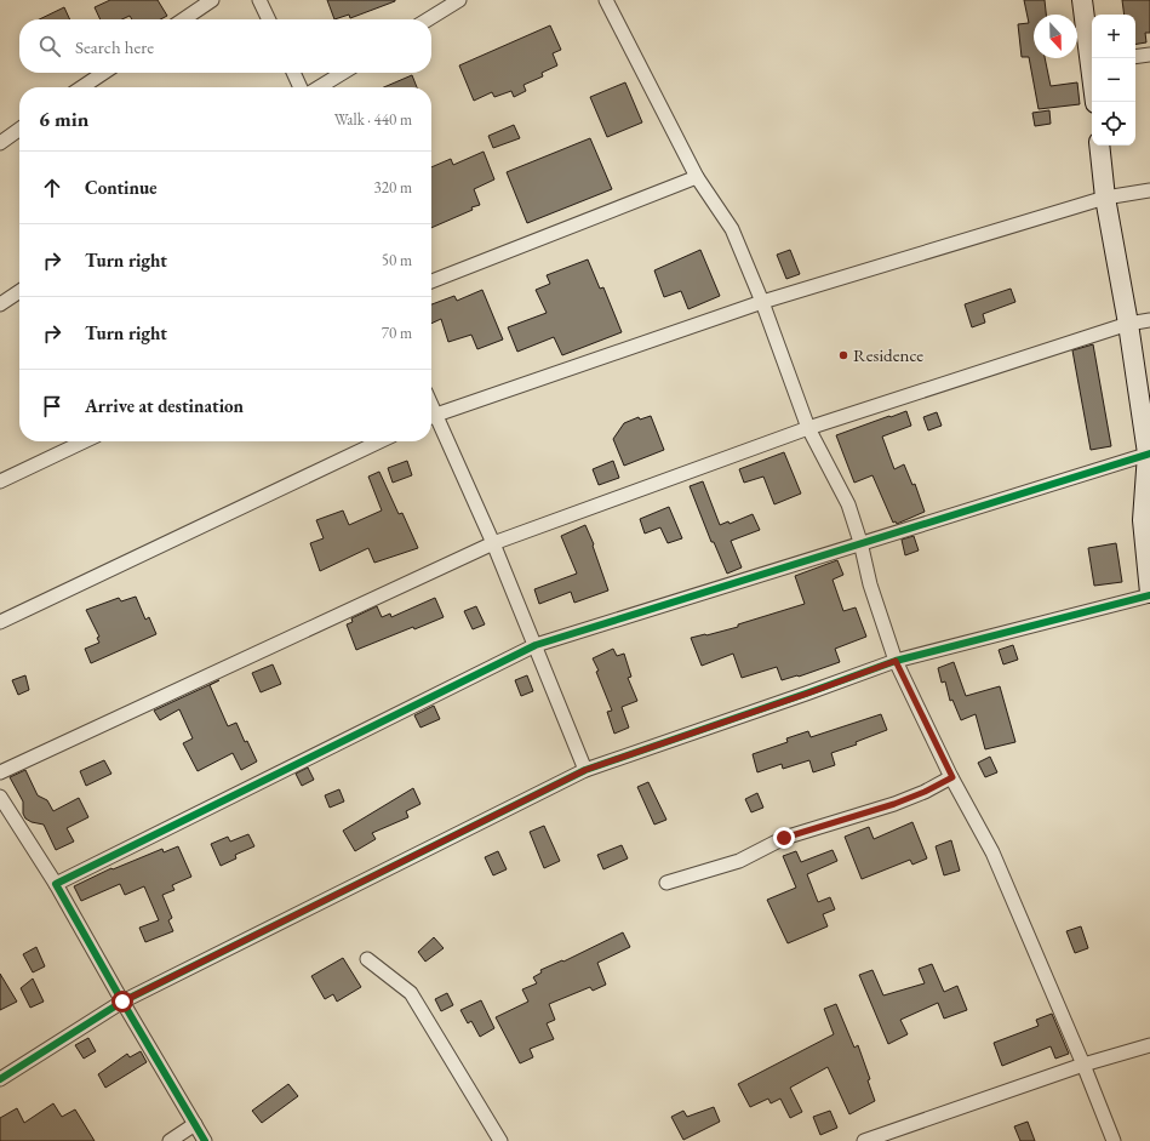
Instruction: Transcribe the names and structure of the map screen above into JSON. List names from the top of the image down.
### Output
{
  "places": ["Residence"],
  "north": "bottom",
  "page": {
    "map_buttons": ["+", "−"],
    "search": "Search here",
    "heading": ["6 min", "Walk · 440 m"],
    "list": [
      ["Continue", "320 m"],
      ["Turn right", "50 m"],
      ["Turn right", "70 m"],
      "Arrive at destination"
    ]
  }
}
